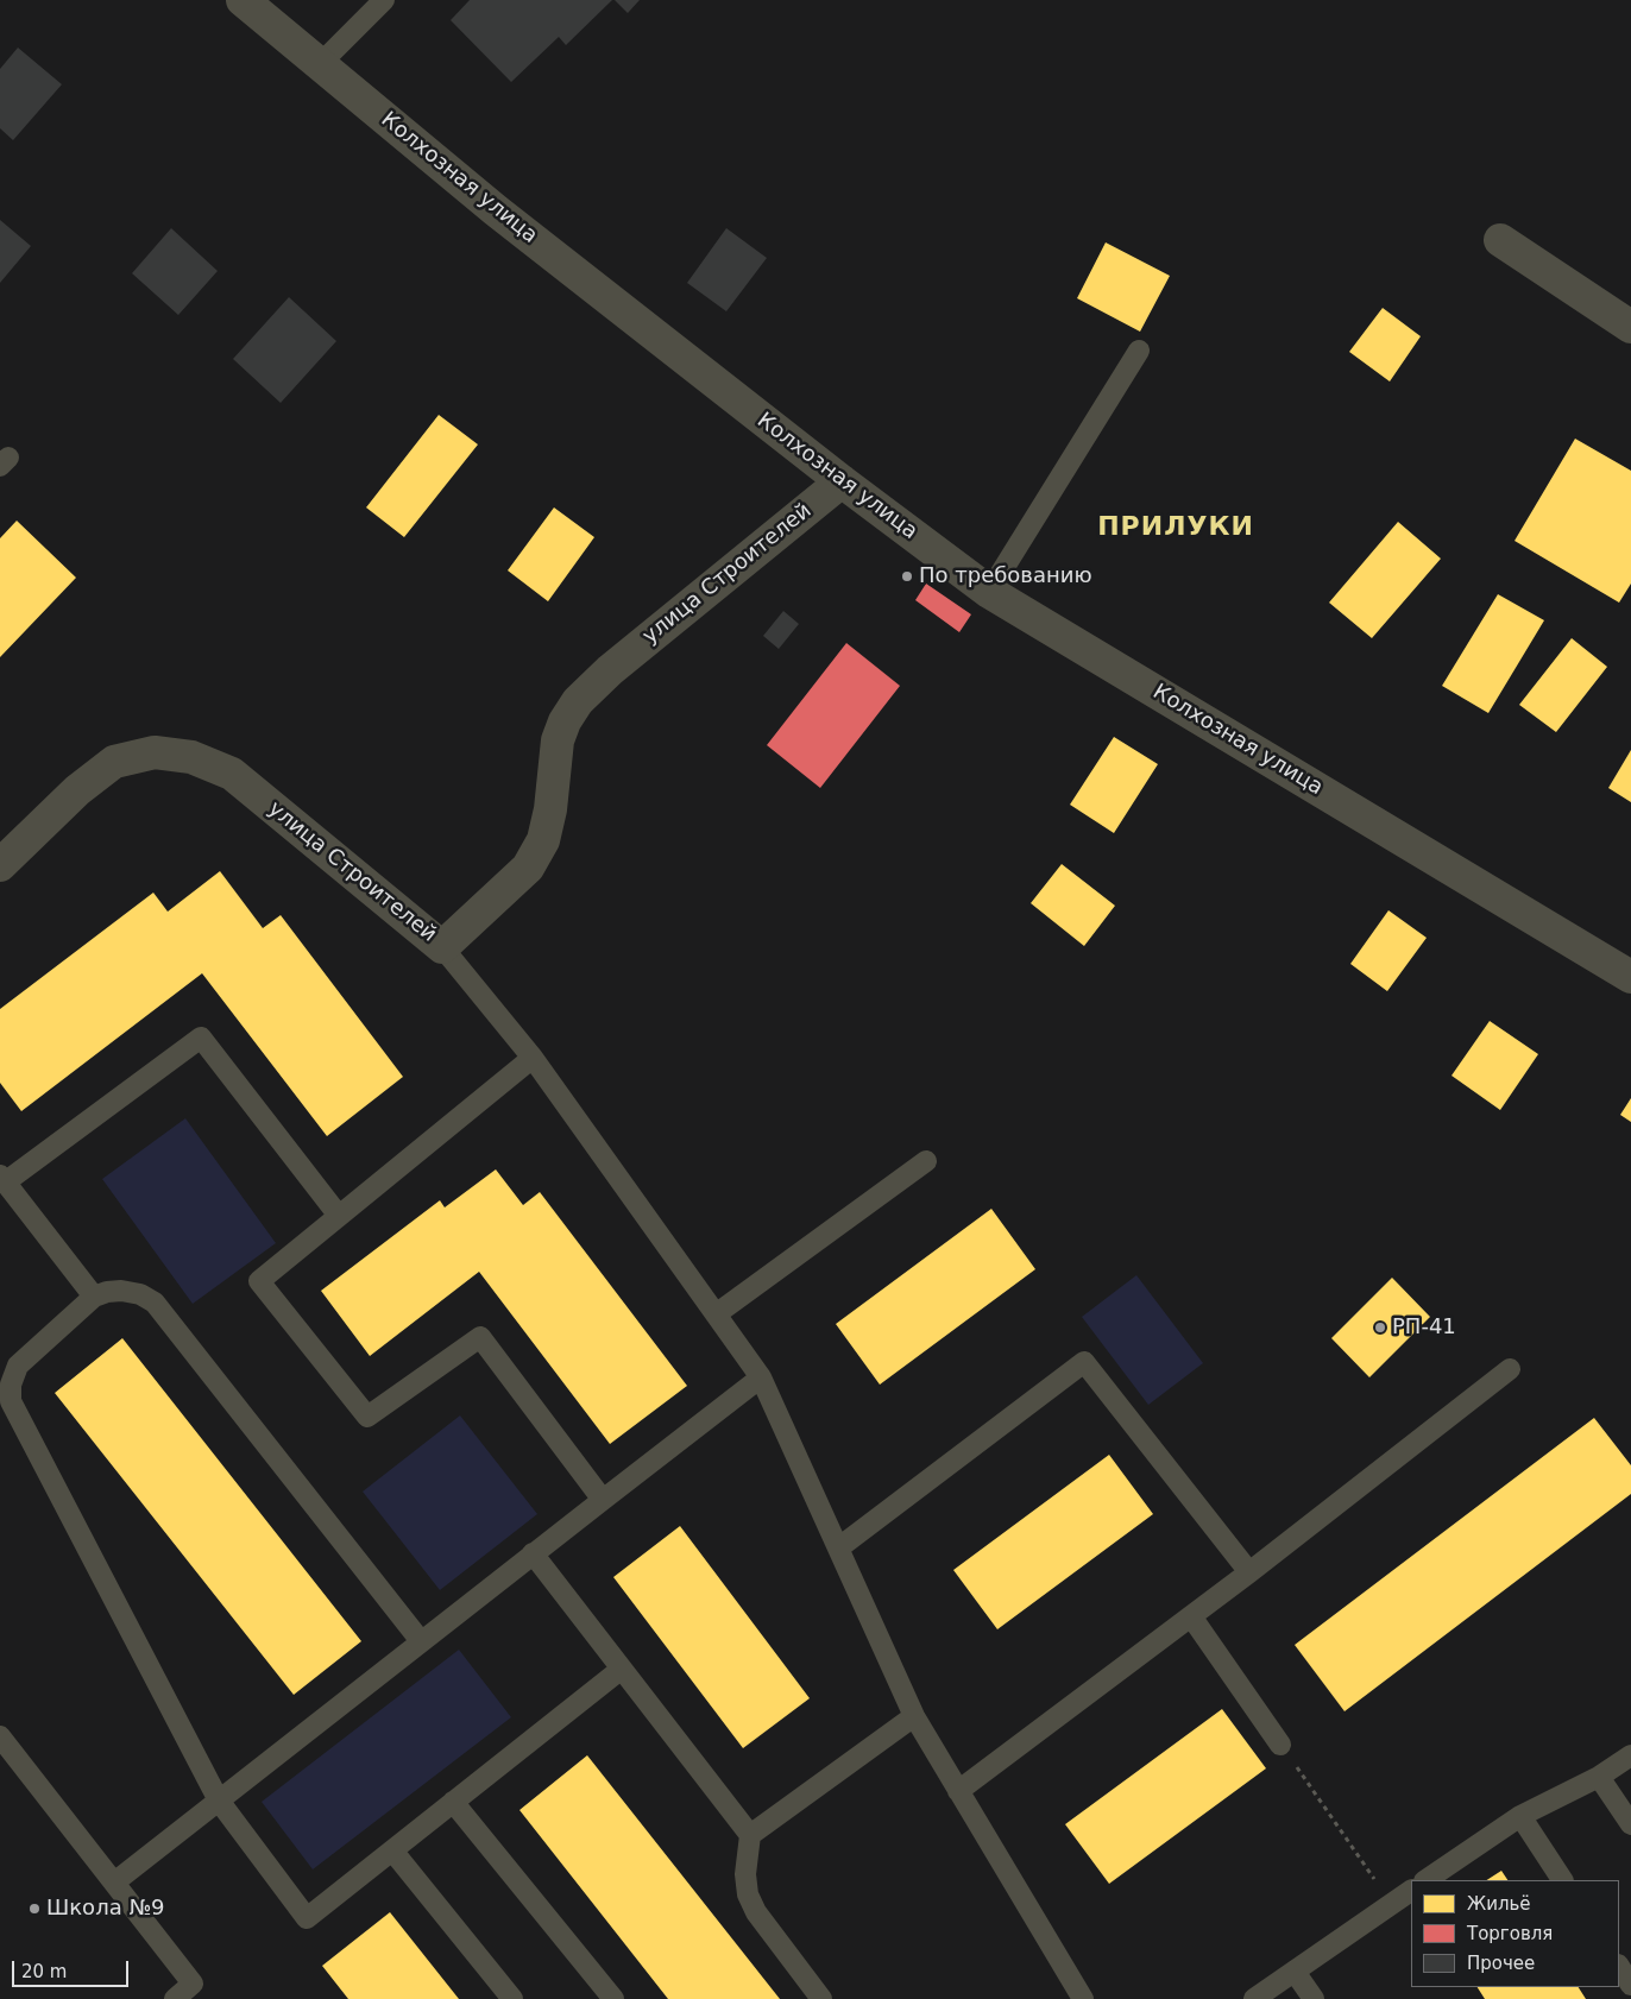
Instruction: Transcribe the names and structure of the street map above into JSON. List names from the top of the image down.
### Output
{
  "streets": {
    "street": ["Колхозная улица", "улица Строителей"]
  },
  "crossings": [
    ["Колхозная улица", "улица Строителей"]
  ],
  "districts": ["ПРИЛУКИ"],
  "places": ["По требованию", "РП-41", "Школа №9"],
  "legend": ["Жильё", "Торговля", "Прочее"],
  "scale_bar": "20 m"
}
